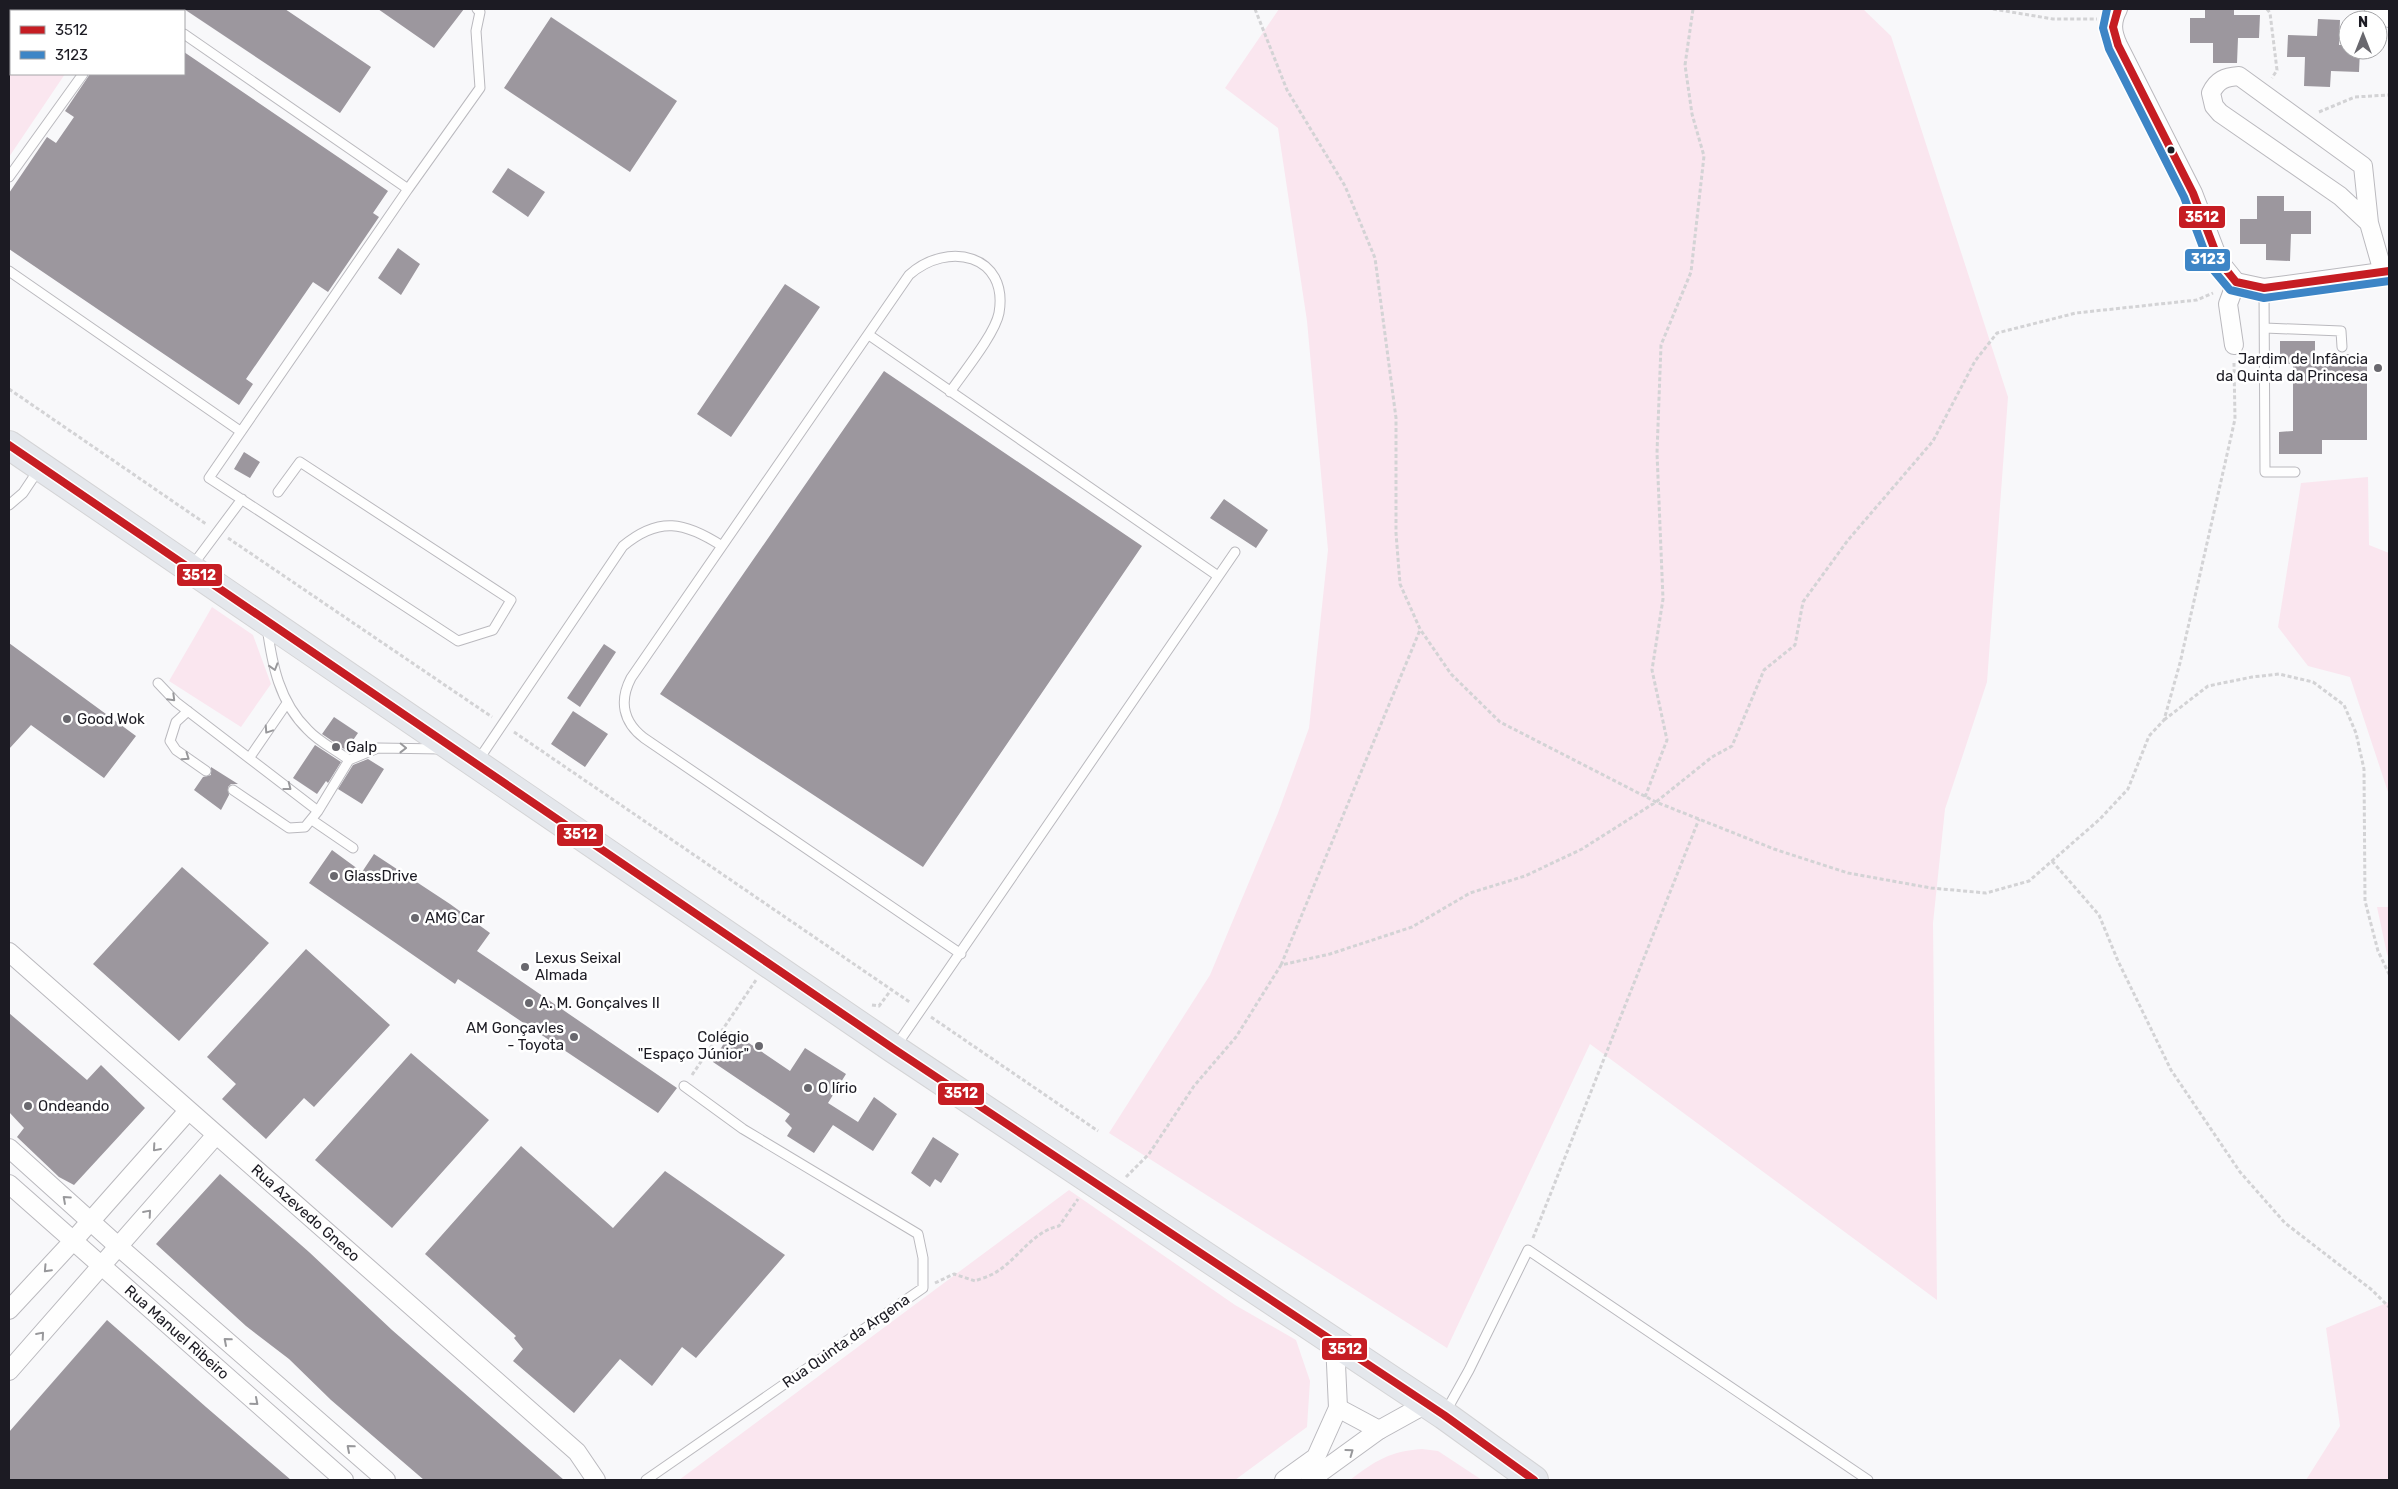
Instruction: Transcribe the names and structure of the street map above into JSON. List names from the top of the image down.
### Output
{
  "streets": {
    "street": ["Rua Azevedo Gneco", "Rua Manuel Ribeiro"],
    "lane": ["Rua Quinta da Argena"]
  },
  "places": [
    "Jardim de Infância da Quinta da Princesa",
    "Good Wok",
    "Galp",
    "GlassDrive",
    "AMG Car",
    "Lexus Seixal Almada",
    "A. M. Gonçalves II",
    "AM Gonçavles - Toyota",
    "Colégio \"Espaço Júnior\"",
    "O lírio",
    "Ondeando"
  ],
  "lines": ["transit line 3512", "transit line 3123"],
  "legend": ["3512", "3123"],
  "north": "top"
}
